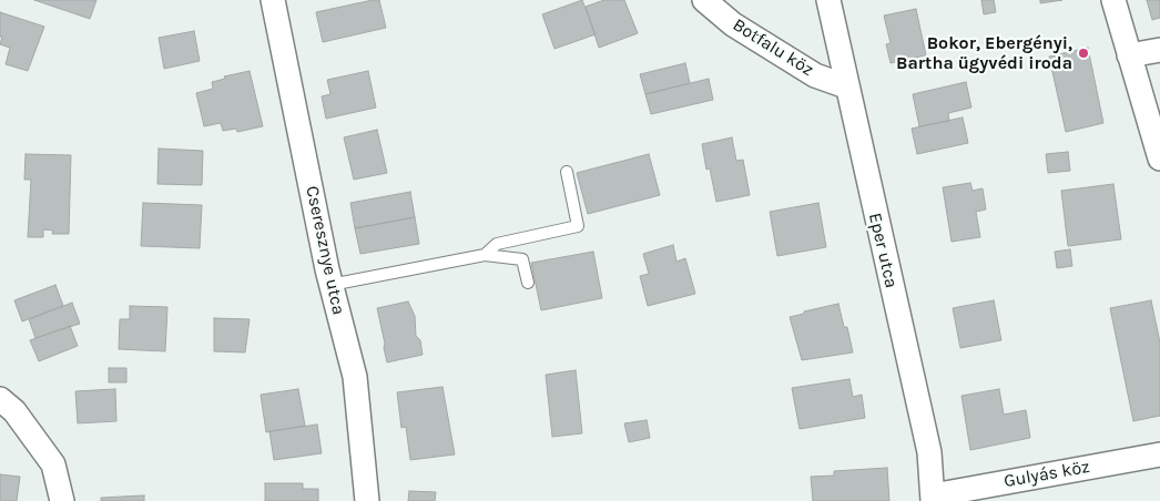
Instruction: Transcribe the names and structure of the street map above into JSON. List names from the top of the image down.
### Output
{
  "streets": {
    "street": [
      "Botfalu köz",
      "Cseresznye utca",
      "Eper utca",
      "Gulyás köz"
    ]
  },
  "crossings": [
    ["Botfalu köz", "Eper utca"],
    ["Eper utca", "Gulyás köz"]
  ],
  "places": ["Bokor, Ebergényi, Bartha ügyvédi iroda"]
}
